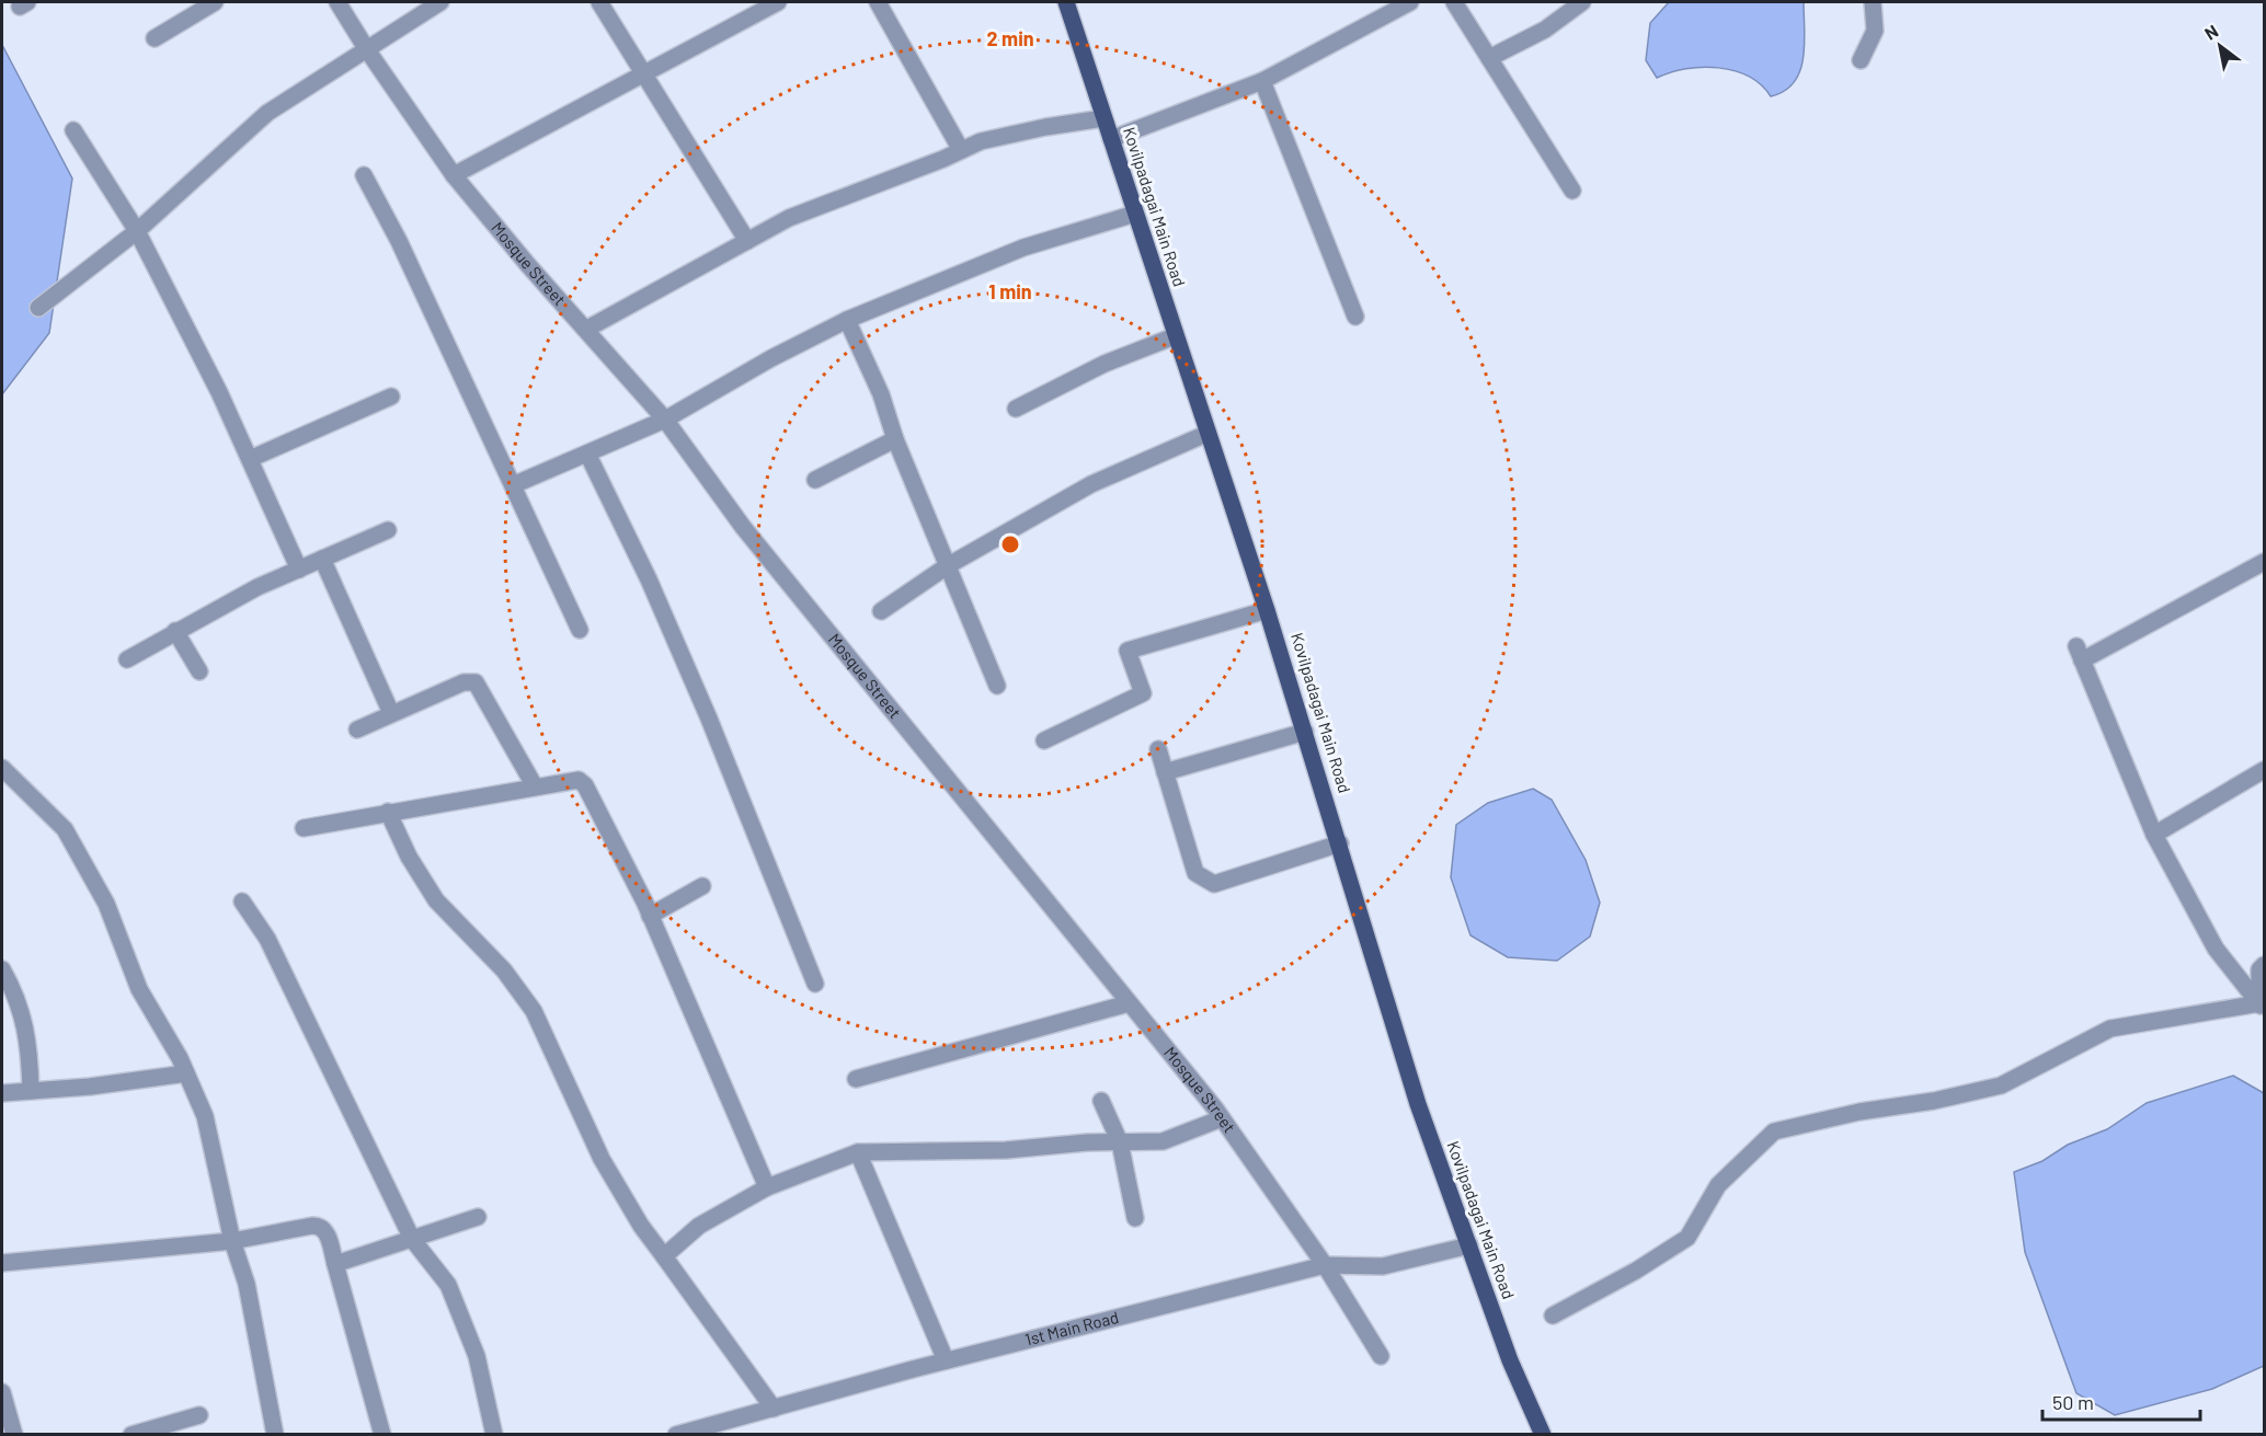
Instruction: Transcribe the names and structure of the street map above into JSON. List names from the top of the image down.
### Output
{
  "streets": {
    "main road": ["Kovilpadagai Main Road"],
    "street": ["Mosque Street", "1st Main Road"]
  },
  "crossings": [
    ["Kovilpadagai Main Road", "1st Main Road"],
    ["Mosque Street", "1st Main Road"]
  ],
  "scale_bar": "50 m",
  "north": "top left",
  "rings": ["2 min", "1 min"]
}
